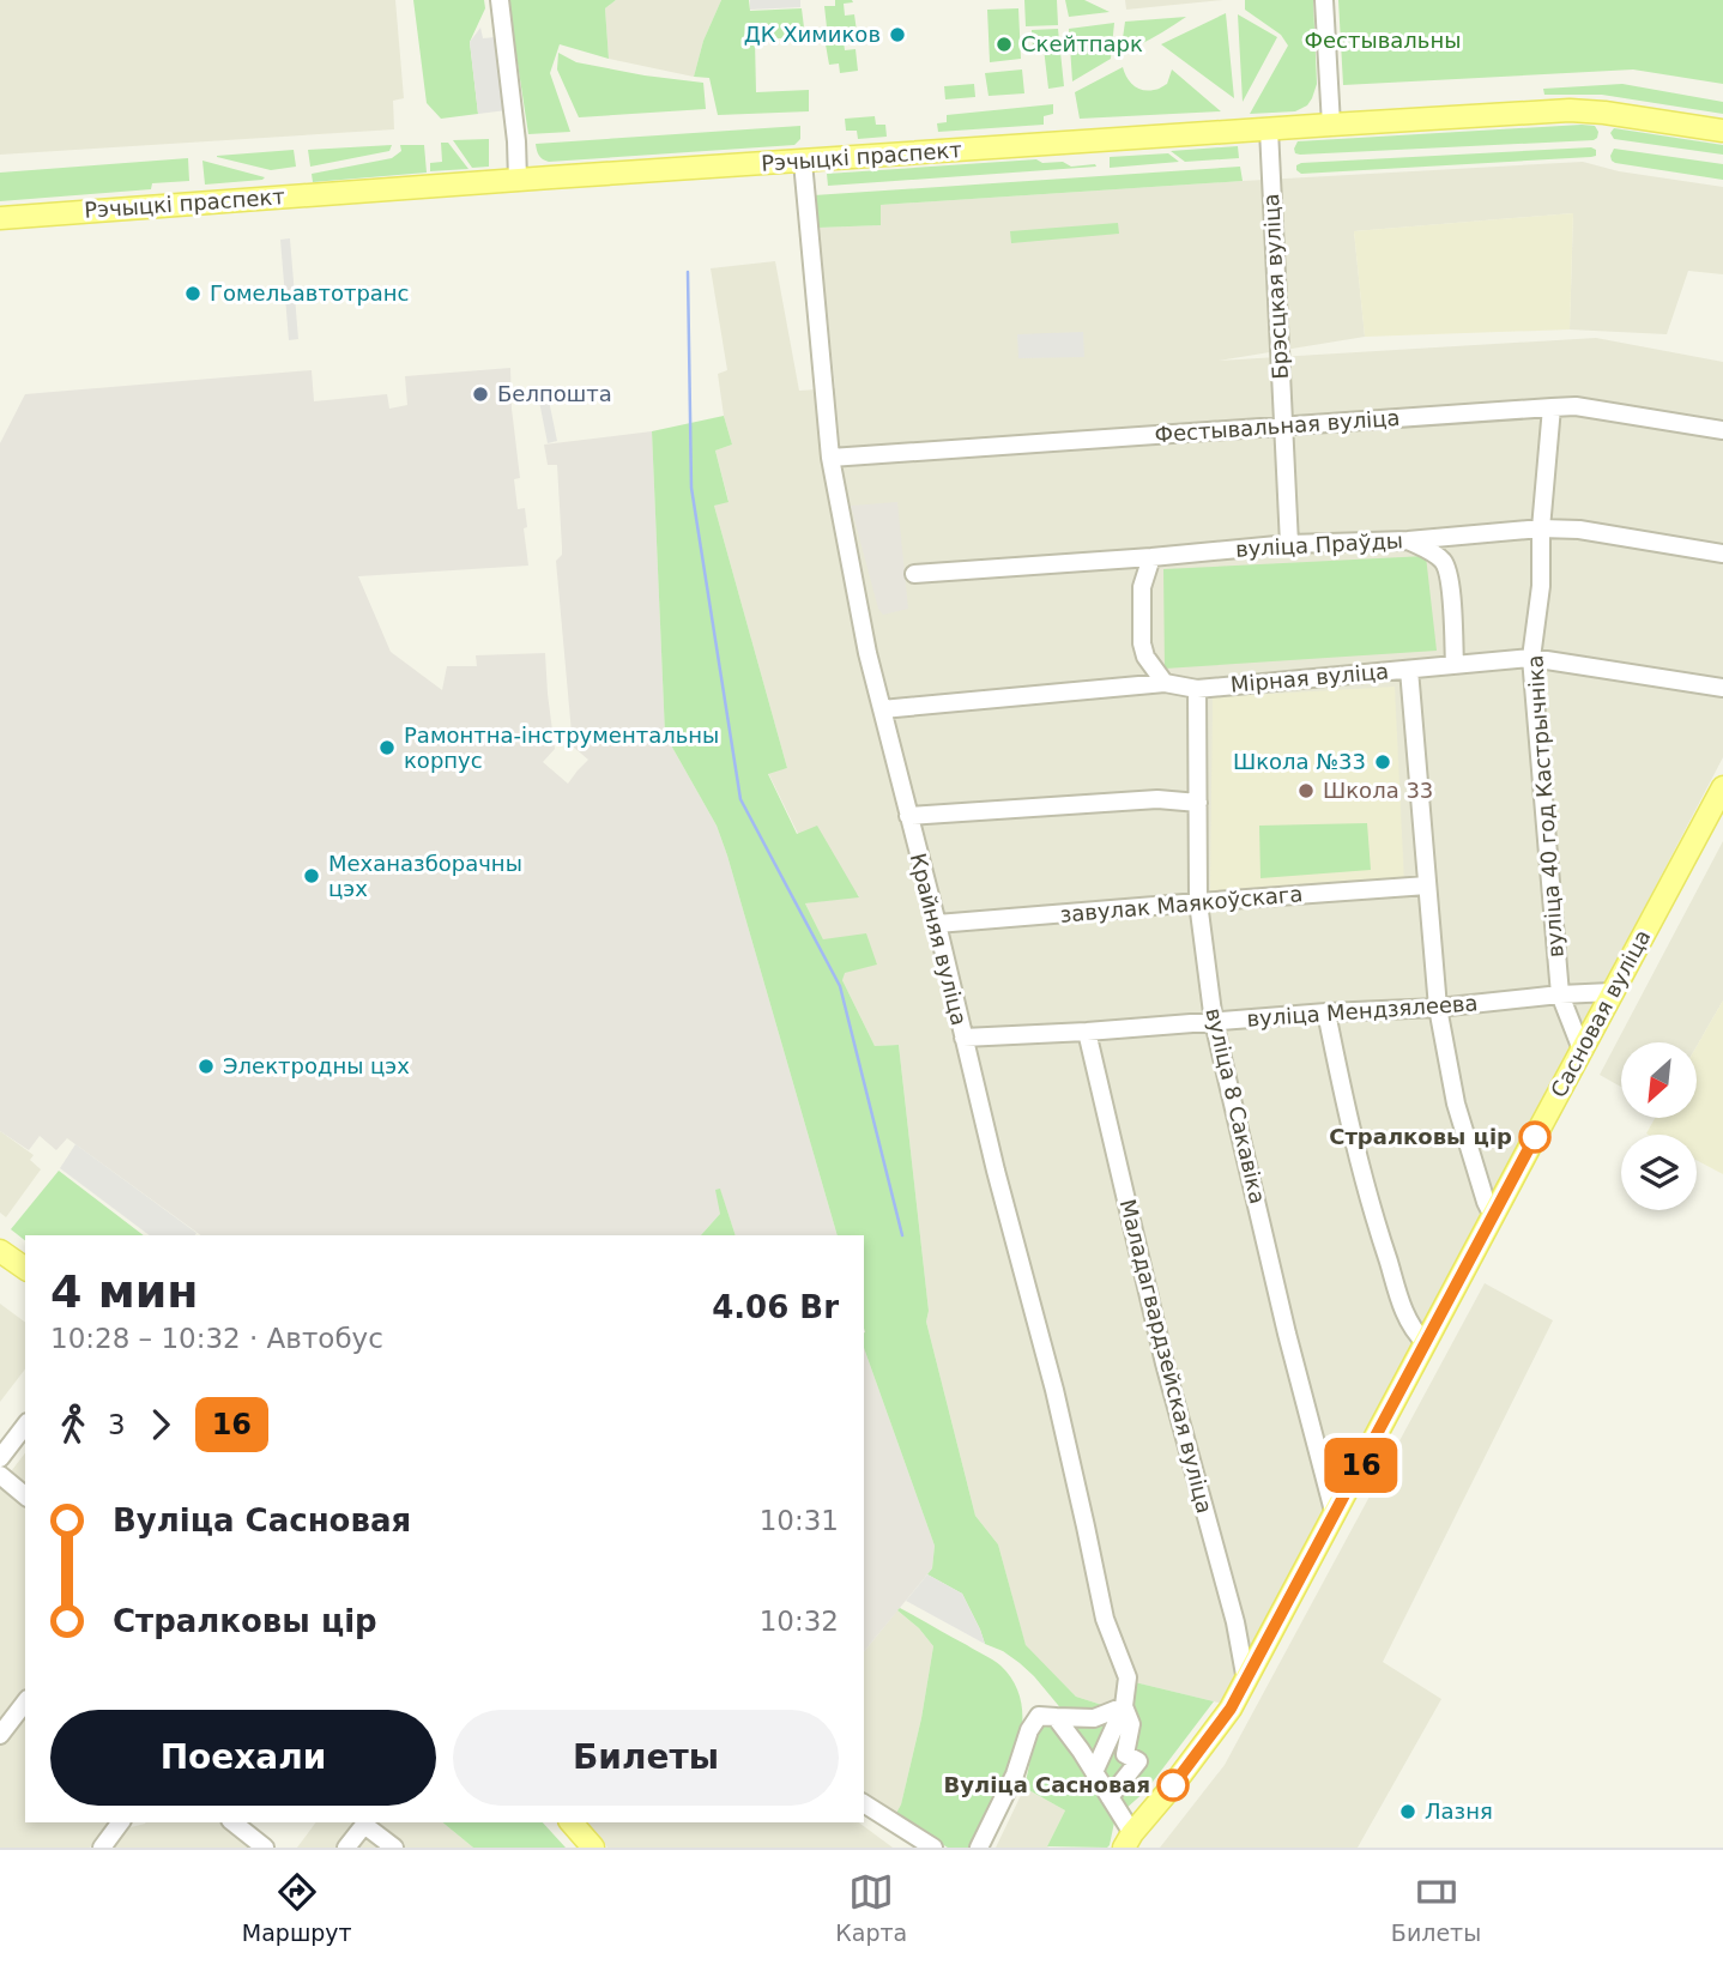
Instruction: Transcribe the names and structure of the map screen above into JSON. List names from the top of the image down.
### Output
{
  "streets": {
    "main road": ["Рэчыцкі праспект", "Сасновая вуліца"],
    "street": [
      "Брэсцкая вуліца",
      "Фестывальная вуліца",
      "вуліца Праўды",
      "Мірная вуліца",
      "вуліца 40 год Кастрычніка",
      "завулак Маякоўскага",
      "Крайняя вуліца",
      "вуліца Мендзялеева",
      "вуліца 8 Сакавіка",
      "Маладагвардзейская вуліца"
    ]
  },
  "crossings": [
    ["Рэчыцкі праспект", "Брэсцкая вуліца"],
    ["Рэчыцкі праспект", "Крайняя вуліца"],
    ["Брэсцкая вуліца", "Фестывальная вуліца"],
    ["Брэсцкая вуліца", "вуліца Праўды"],
    ["Фестывальная вуліца", "вуліца 40 год Кастрычніка"],
    ["Фестывальная вуліца", "Крайняя вуліца"],
    ["вуліца Праўды", "вуліца 40 год Кастрычніка"],
    ["Мірная вуліца", "вуліца 40 год Кастрычніка"],
    ["Мірная вуліца", "Крайняя вуліца"],
    ["Мірная вуліца", "вуліца 8 Сакавіка"],
    ["вуліца 40 год Кастрычніка", "вуліца Мендзялеева"],
    ["вуліца 40 год Кастрычніка", "Сасновая вуліца"],
    ["завулак Маякоўскага", "Крайняя вуліца"],
    ["завулак Маякоўскага", "вуліца 8 Сакавіка"],
    ["Крайняя вуліца", "вуліца Мендзялеева"],
    ["вуліца Мендзялеева", "Сасновая вуліца"],
    ["вуліца Мендзялеева", "вуліца 8 Сакавіка"],
    ["вуліца Мендзялеева", "Маладагвардзейская вуліца"],
    ["Сасновая вуліца", "вуліца 8 Сакавіка"],
    ["Сасновая вуліца", "Маладагвардзейская вуліца"]
  ],
  "parks": ["Фестывальны"],
  "places": [
    "ДК Химиков",
    "Скейтпарк",
    "Гомельавтотранс",
    "Белпошта",
    "Рамонтна-інструментальны корпус",
    "Школа №33",
    "Школа 33",
    "Механазборачны цэх",
    "Электродны цэх",
    "Стралковы цір",
    "Вуліца Сасновая",
    "Лазня"
  ],
  "lines": ["bus line 16"],
  "north": "bottom left",
  "page": {
    "on_map": "16",
    "heading": ["4 мин", "10:28 – 10:32 · Автобус", "4.06 Br"],
    "legs": ["3", "16"],
    "list": [
      {
        "name": "Вуліца Сасновая",
        "value": "10:31"
      },
      {
        "name": "Стралковы цір",
        "value": "10:32"
      }
    ],
    "buttons": ["Поехали", "Билеты"],
    "tabs": ["Маршрут", "Карта", "Билеты"]
  }
}
